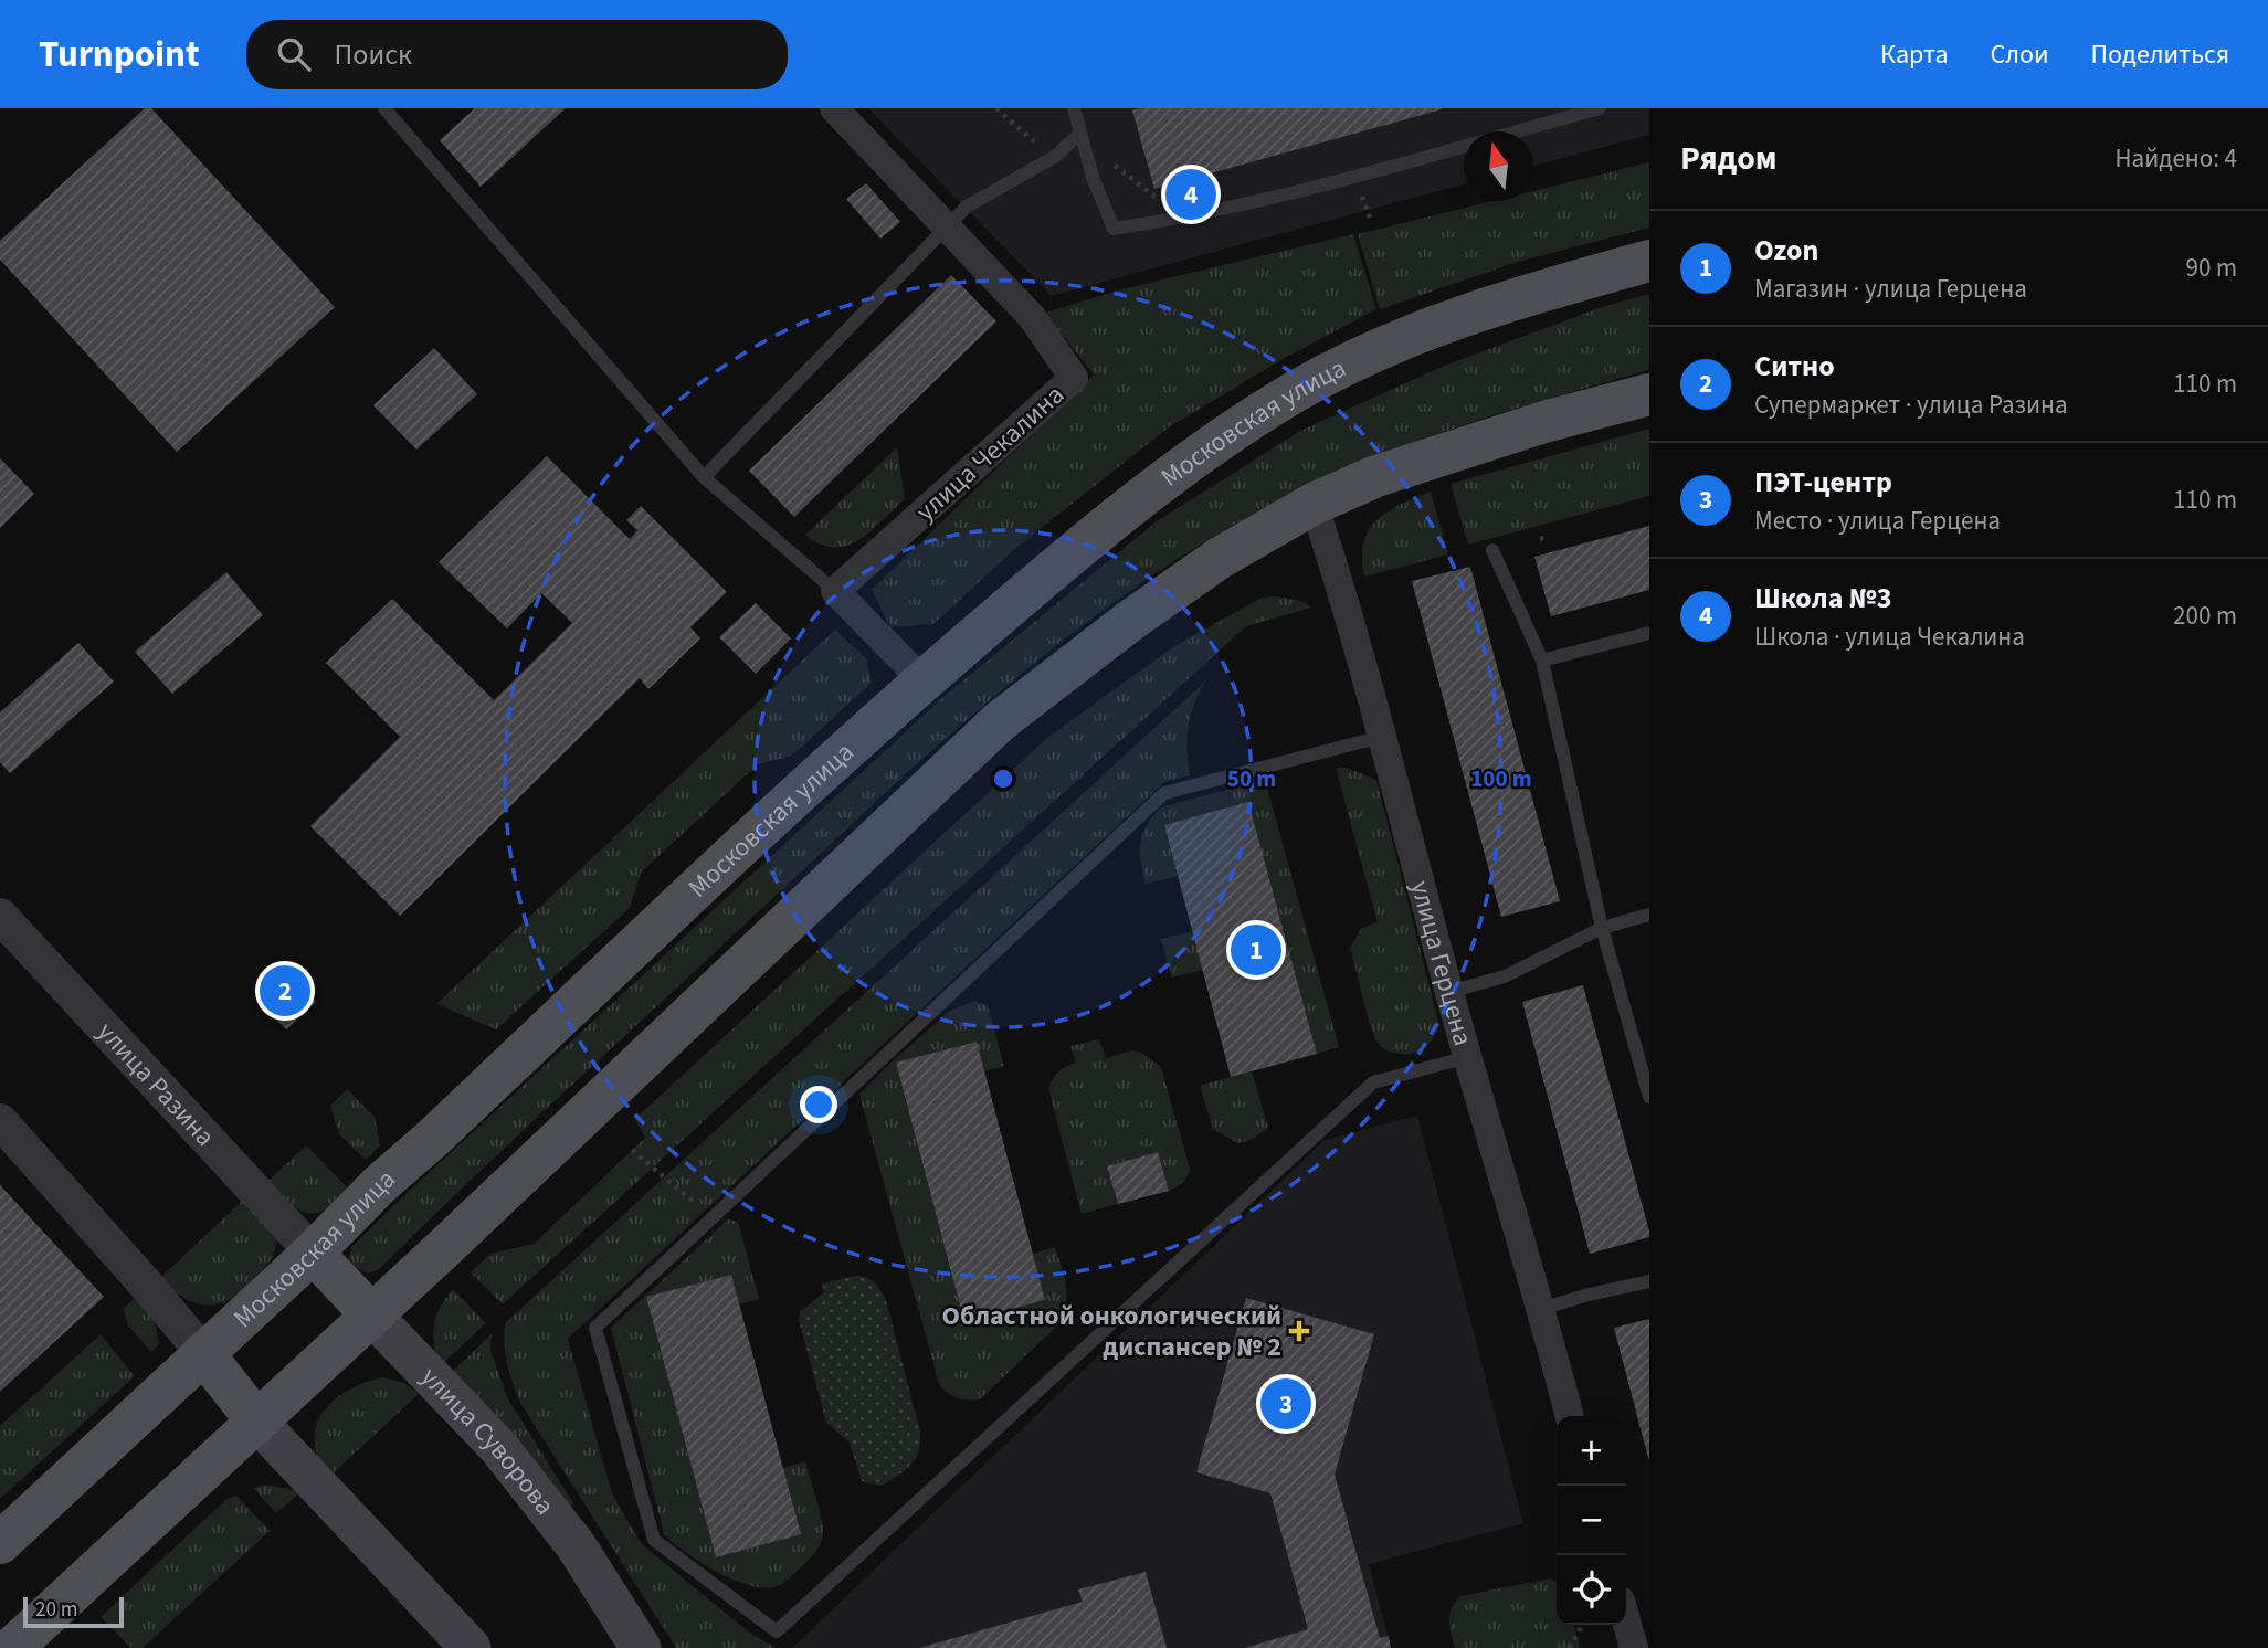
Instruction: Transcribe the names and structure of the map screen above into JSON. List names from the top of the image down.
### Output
{
  "streets": {
    "main road": ["Московская улица", "улица Суворова"],
    "street": ["улица Чекалина", "улица Герцена", "улица Разина"]
  },
  "crossings": [
    ["Московская улица", "улица Разина"],
    ["Московская улица", "улица Суворова"],
    ["улица Разина", "улица Суворова"]
  ],
  "places": {
    "health": ["Областной онкологический диспансер № 2"]
  },
  "scale_bar": "20 m",
  "north": "top",
  "page": {
    "header": "Turnpoint",
    "search": "Поиск",
    "nav": ["Карта", "Слои", "Поделиться"],
    "heading": ["Рядом", "Найдено: 4"],
    "pins": [
      "4",
      "1",
      "2",
      "3"
    ],
    "list": [
      {
        "mark": "1",
        "name": "Ozon",
        "note": "Магазин · улица Герцена",
        "value": "90 m"
      },
      {
        "mark": "2",
        "name": "Ситно",
        "note": "Супермаркет · улица Разина",
        "value": "110 m"
      },
      {
        "mark": "3",
        "name": "ПЭТ-центр",
        "note": "Место · улица Герцена",
        "value": "110 m"
      },
      {
        "mark": "4",
        "name": "Школа №3",
        "note": "Школа · улица Чекалина",
        "value": "200 m"
      }
    ],
    "map_buttons": ["+", "−"],
    "scale": "20 m"
  },
  "rings": ["50 m", "100 m"]
}
